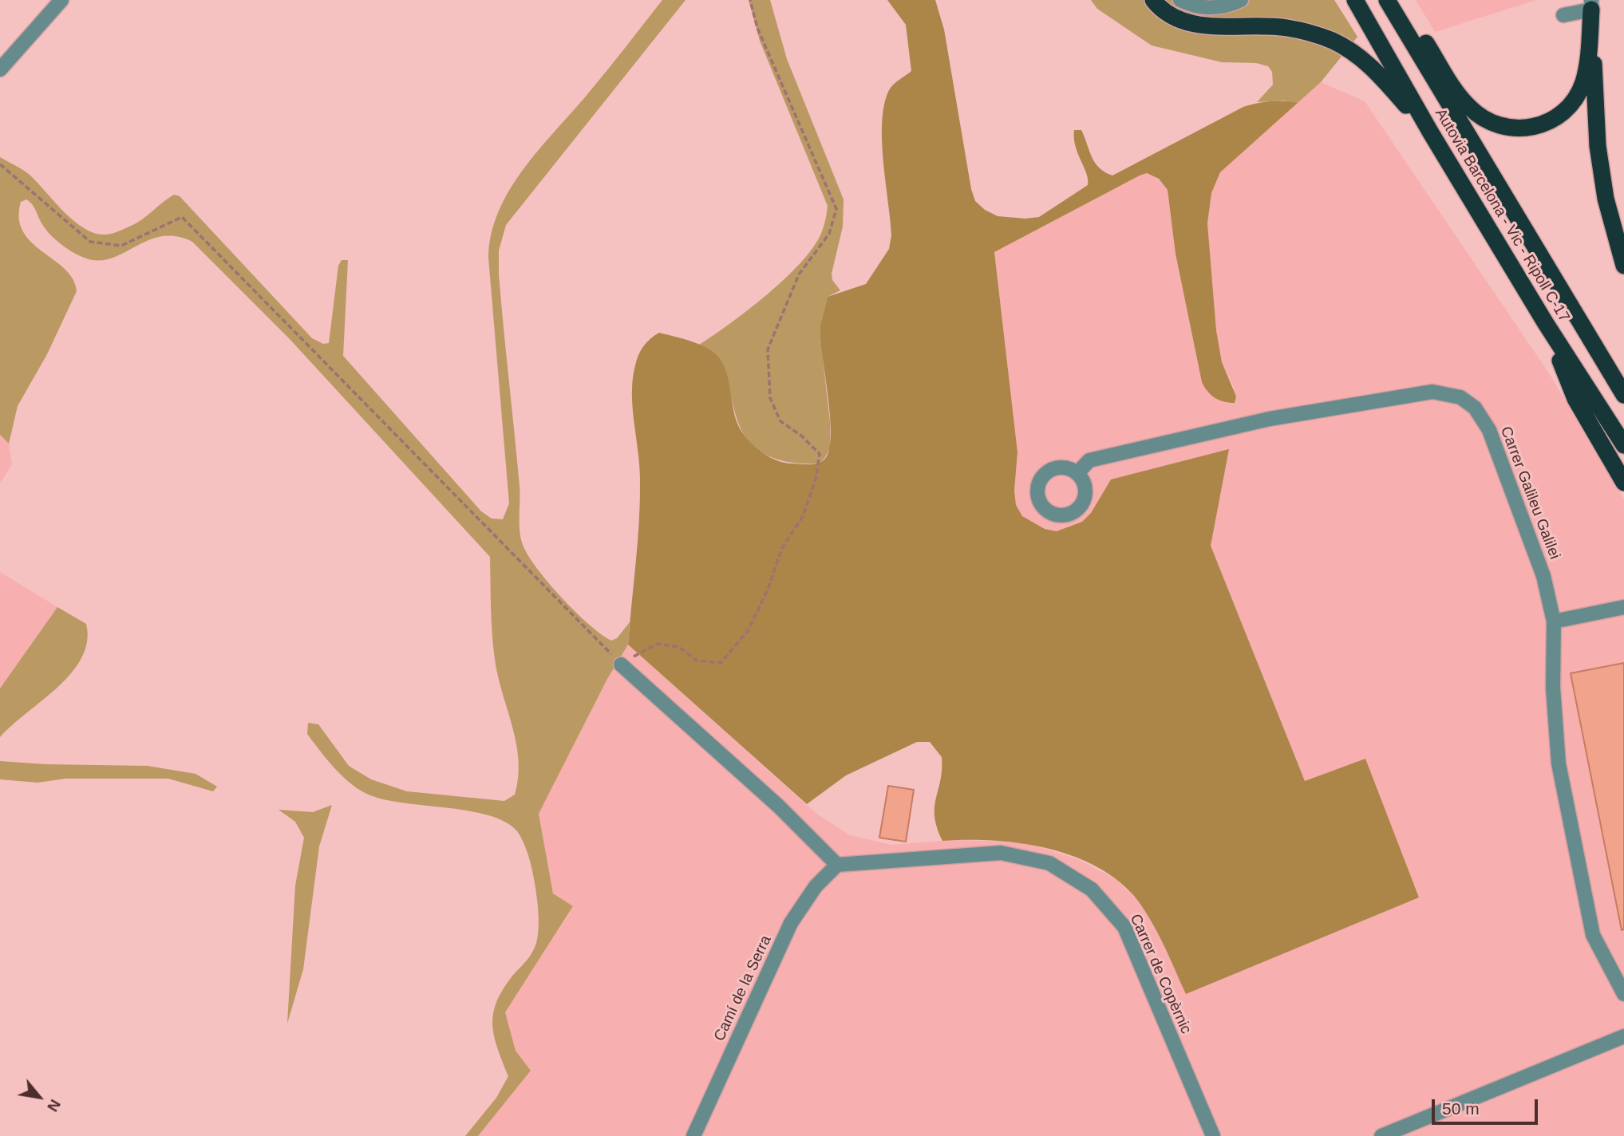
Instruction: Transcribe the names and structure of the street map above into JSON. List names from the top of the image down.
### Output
{
  "streets": {
    "highway": ["Autovia Barcelona - Vic - Ripoll C-17"],
    "street": ["Carrer Galileu Galilei", "Carrer de Copèrnic", "Camí de la Serra"]
  },
  "crossings": [
    ["Carrer de Copèrnic", "Camí de la Serra"]
  ],
  "scale_bar": "50 m",
  "north": "bottom right"
}
